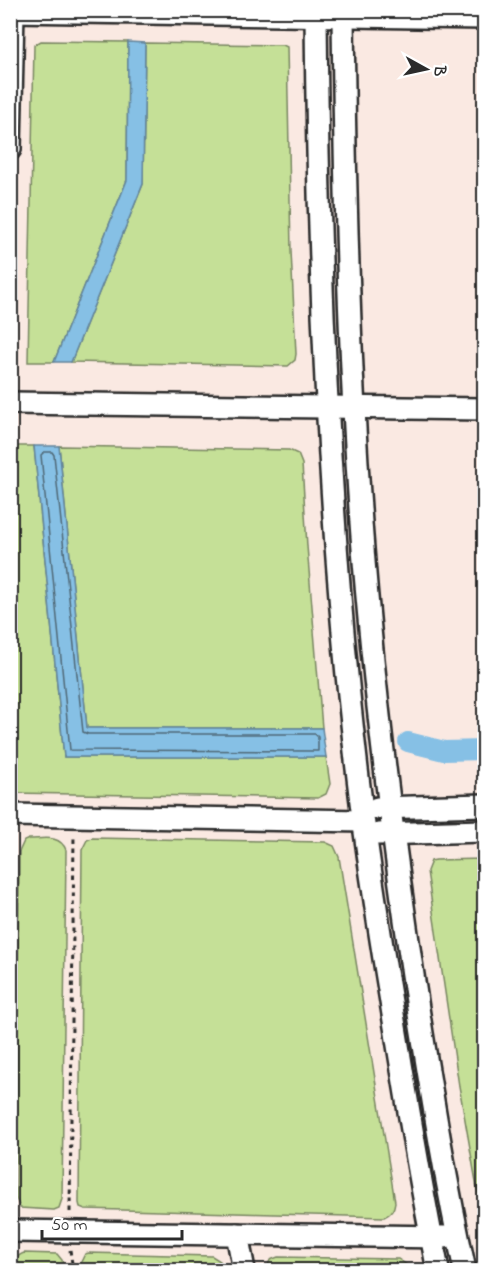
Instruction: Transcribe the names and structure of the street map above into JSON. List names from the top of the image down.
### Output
{
  "scale_bar": "50 m",
  "north": "right"
}
